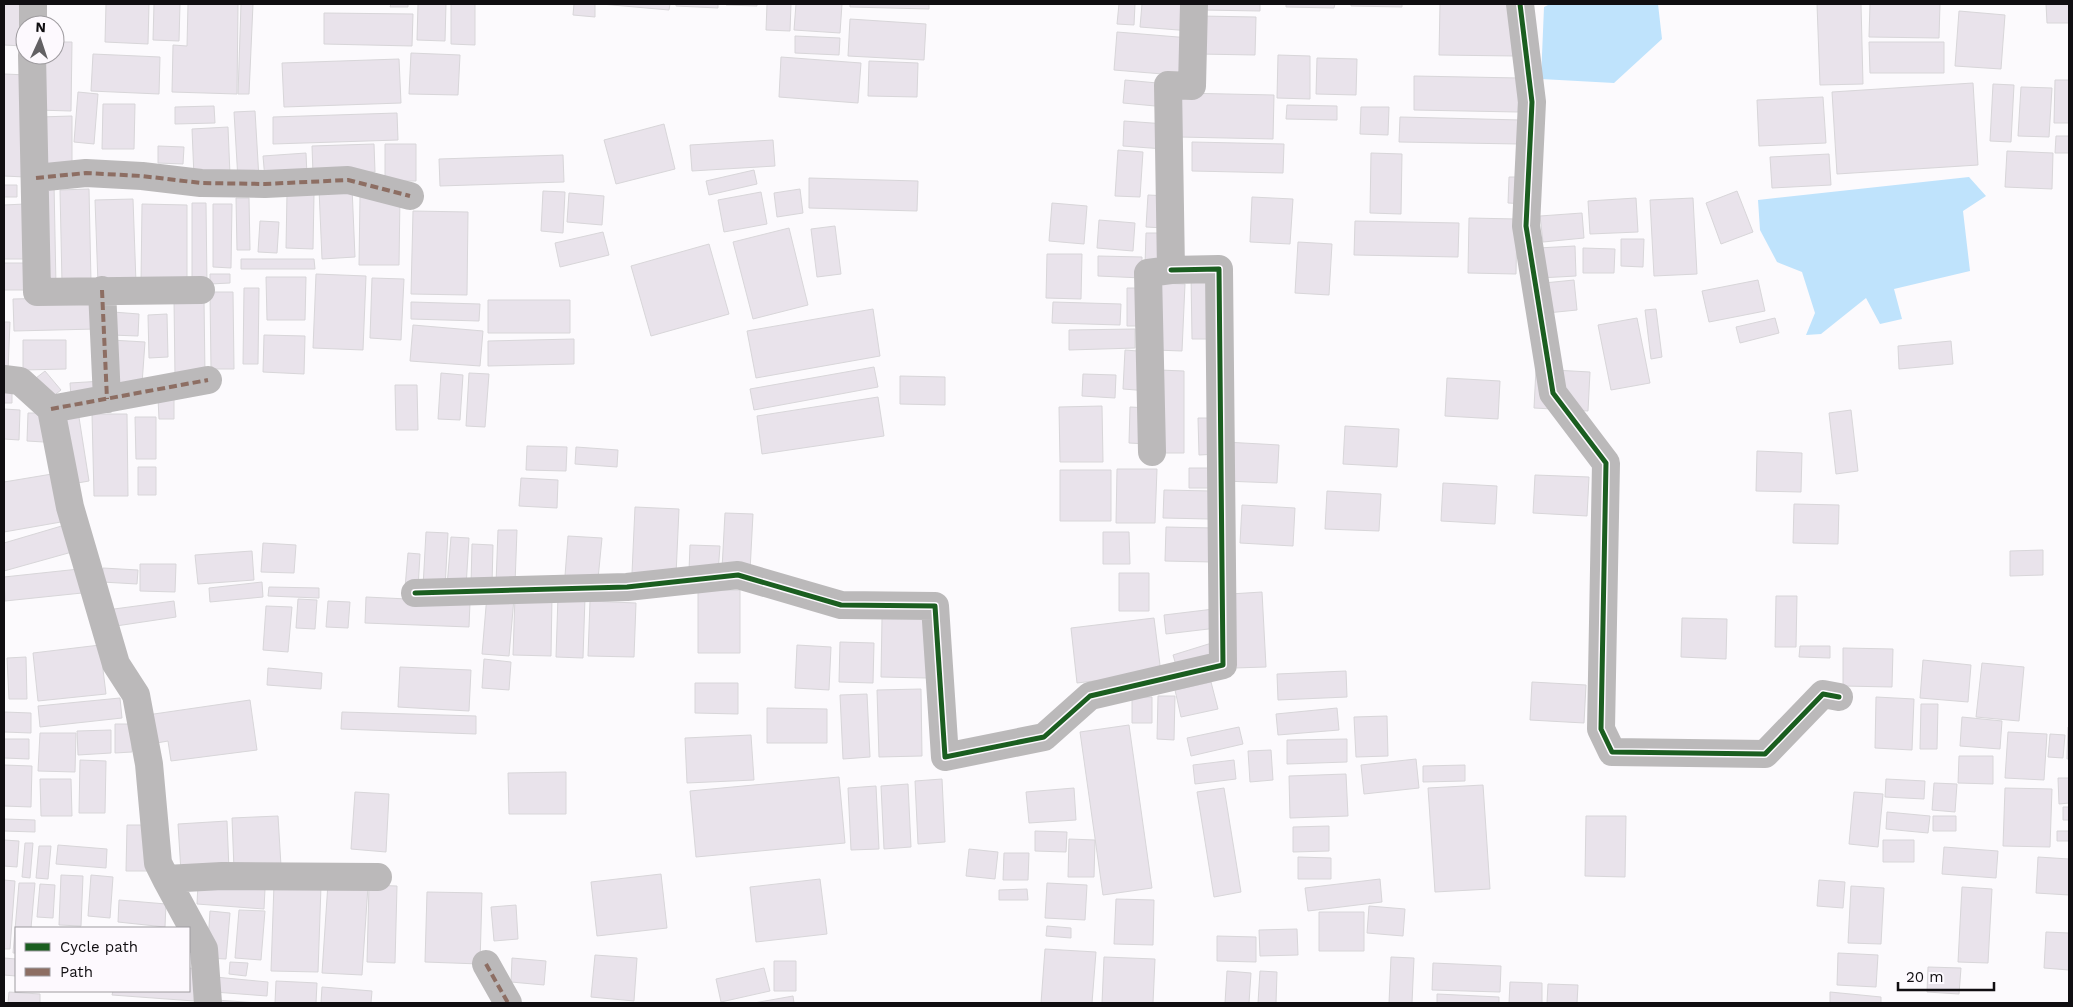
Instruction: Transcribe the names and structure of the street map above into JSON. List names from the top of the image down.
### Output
{
  "legend": ["Cycle path", "Path"],
  "scale_bar": "20 m",
  "north": "top"
}
